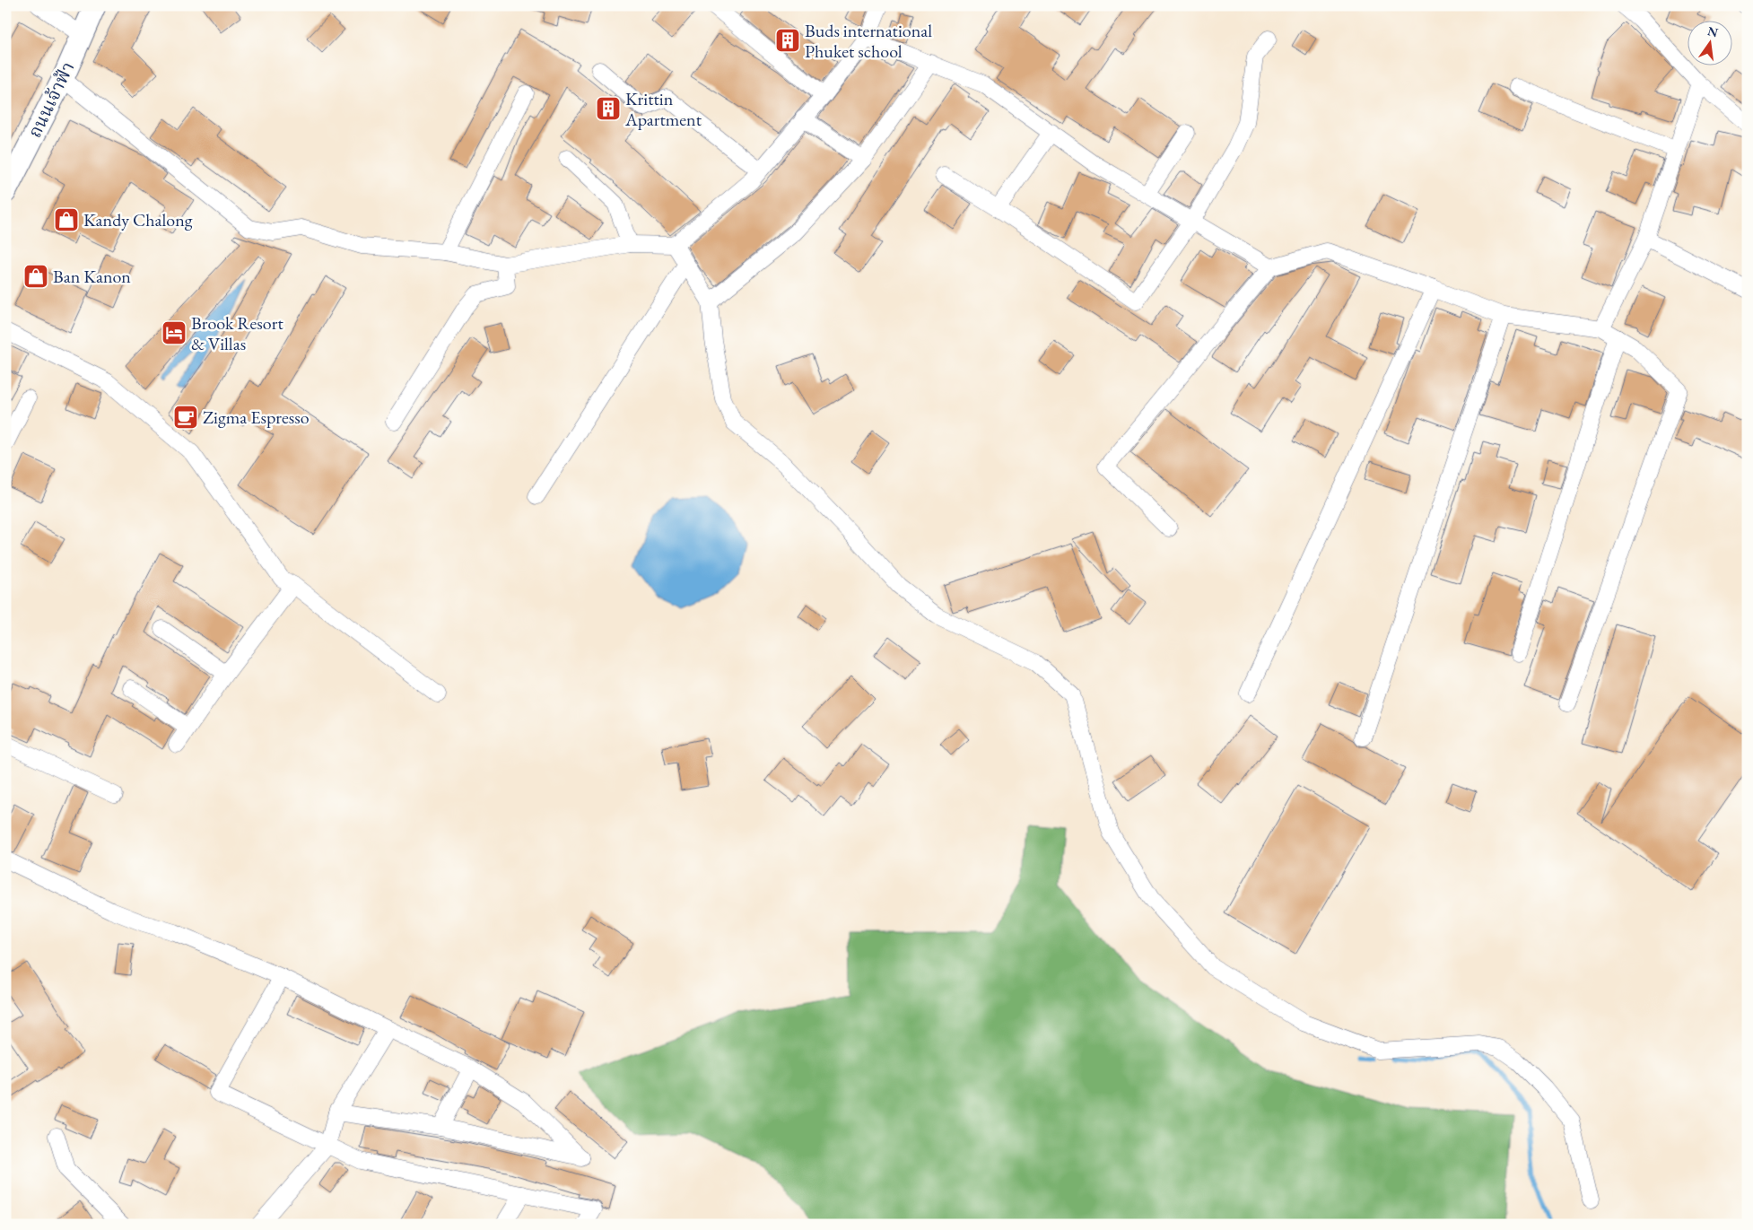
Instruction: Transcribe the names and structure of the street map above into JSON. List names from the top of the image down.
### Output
{
  "streets": {
    "main road": ["ถนนเจ้าฟ้า"]
  },
  "places": {
    "building": ["Buds international Phuket school", "Krittin Apartment"],
    "shop": ["Kandy Chalong", "Ban Kanon"],
    "hotel": ["Brook Resort & Villas"],
    "cafe": ["Zigma Espresso"]
  },
  "north": "top"
}
